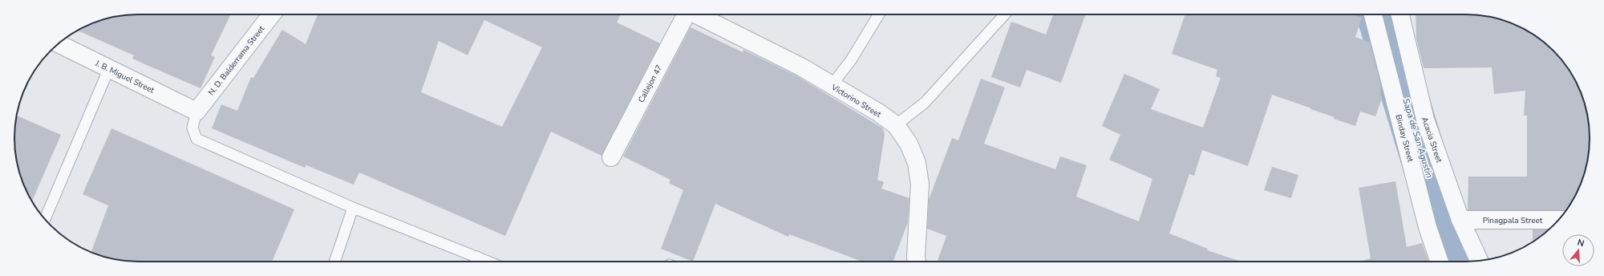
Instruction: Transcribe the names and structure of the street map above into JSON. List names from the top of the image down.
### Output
{
  "streets": {
    "street": [
      "N. D. Balderrama Street",
      "J. B. Miguel Street",
      "Callejon 47",
      "Victorino Street",
      "Binday Street",
      "Acacia Street",
      "Pinagpala Street"
    ]
  },
  "crossings": [
    ["N. D. Balderrama Street", "J. B. Miguel Street"],
    ["Acacia Street", "Pinagpala Street"]
  ],
  "water": ["Sapa de San Agustin"],
  "north": "top"
}
